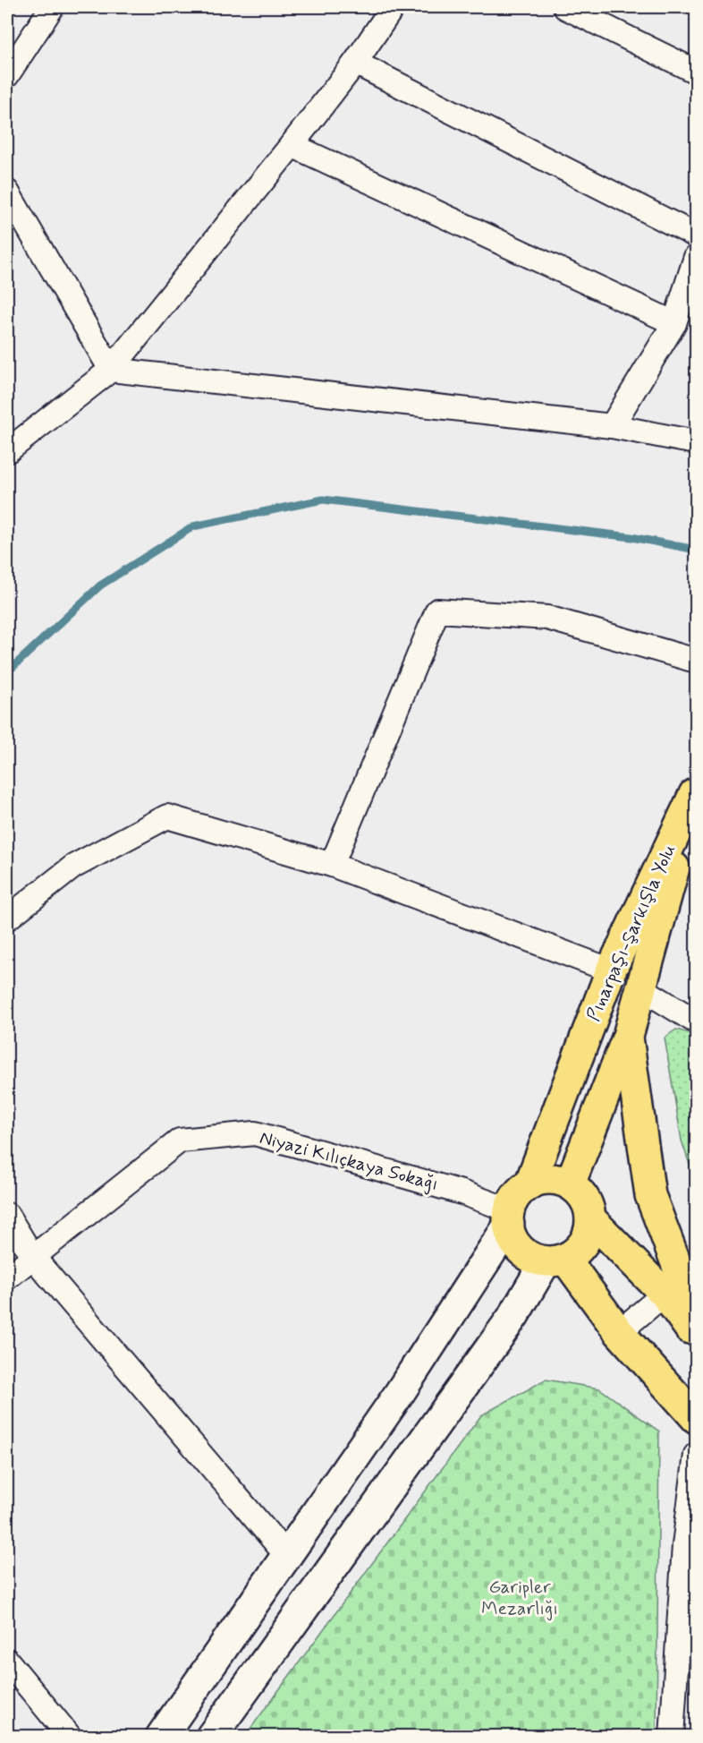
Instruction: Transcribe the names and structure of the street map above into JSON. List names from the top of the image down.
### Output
{
  "streets": {
    "main road": ["Pınarpaşı-Şarkışla Yolu"],
    "street": ["Niyazi Kılıçkaya Sokağı"]
  },
  "crossings": [
    ["Pınarpaşı-Şarkışla Yolu", "Niyazi Kılıçkaya Sokağı"]
  ],
  "parks": ["Garipler Mezarlığı"]
}
